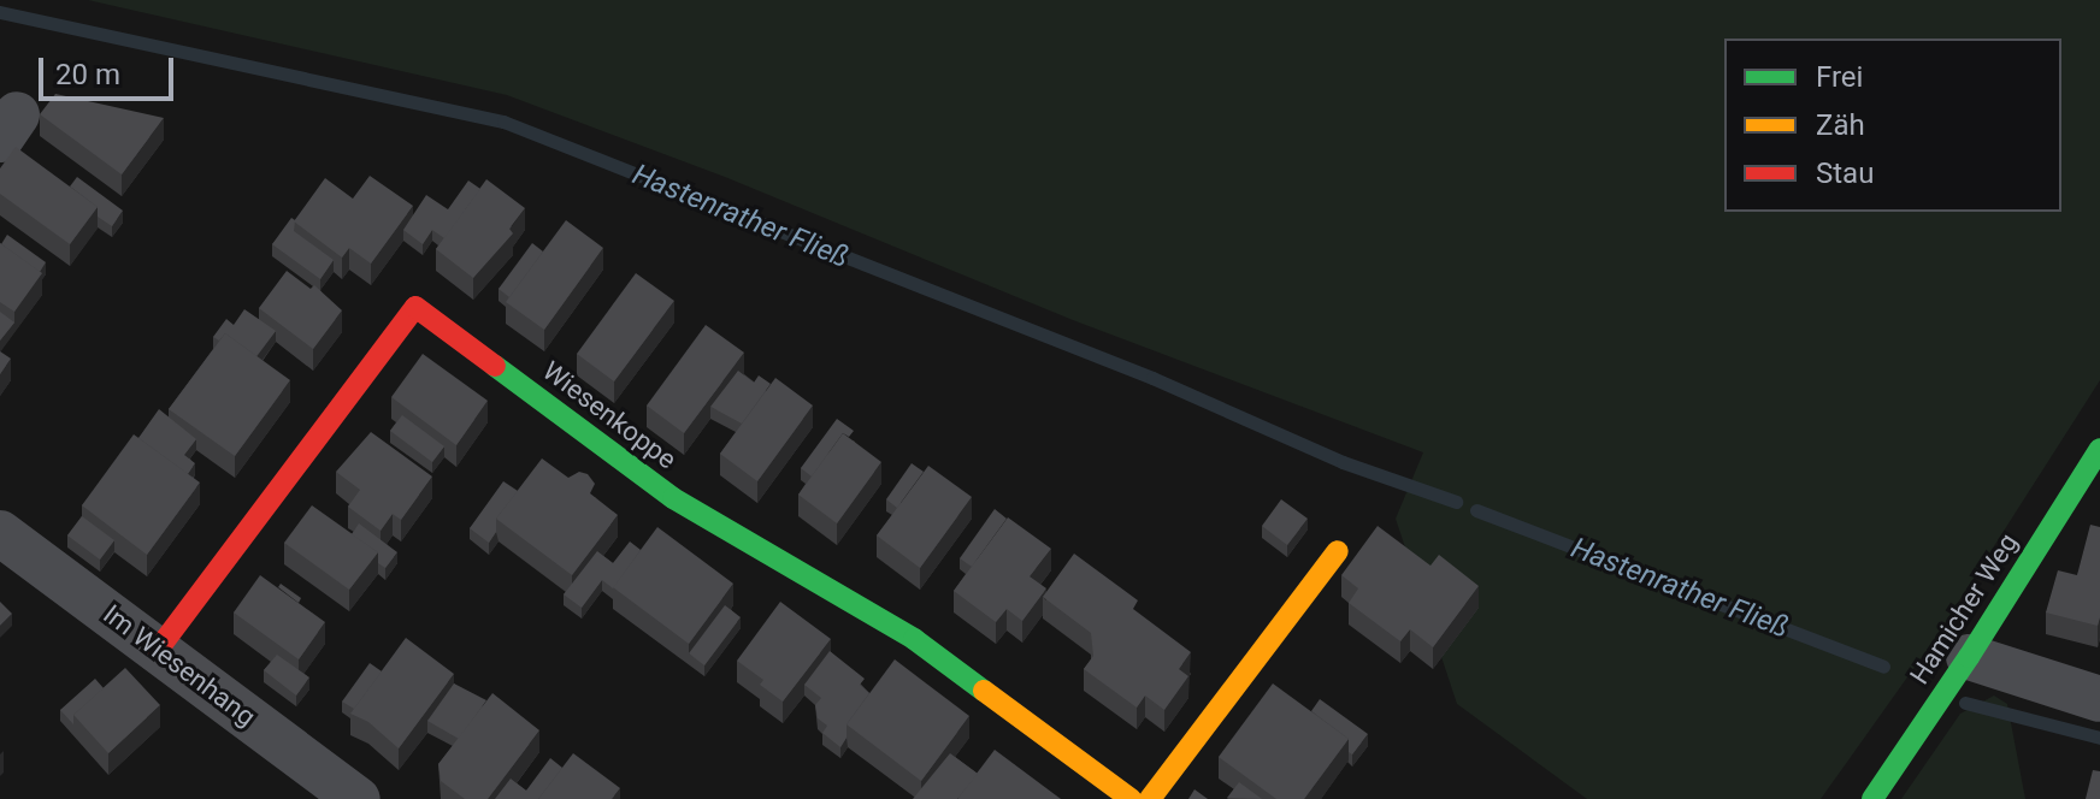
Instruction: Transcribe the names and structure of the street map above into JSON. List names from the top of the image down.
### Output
{
  "streets": {
    "street": ["Wiesenkoppe", "Hamicher Weg", "Im Wiesenhang"]
  },
  "crossings": [
    ["Wiesenkoppe", "Im Wiesenhang"]
  ],
  "water": ["Hastenrather Fließ"],
  "legend": ["Frei", "Zäh", "Stau"],
  "scale_bar": "20 m"
}
